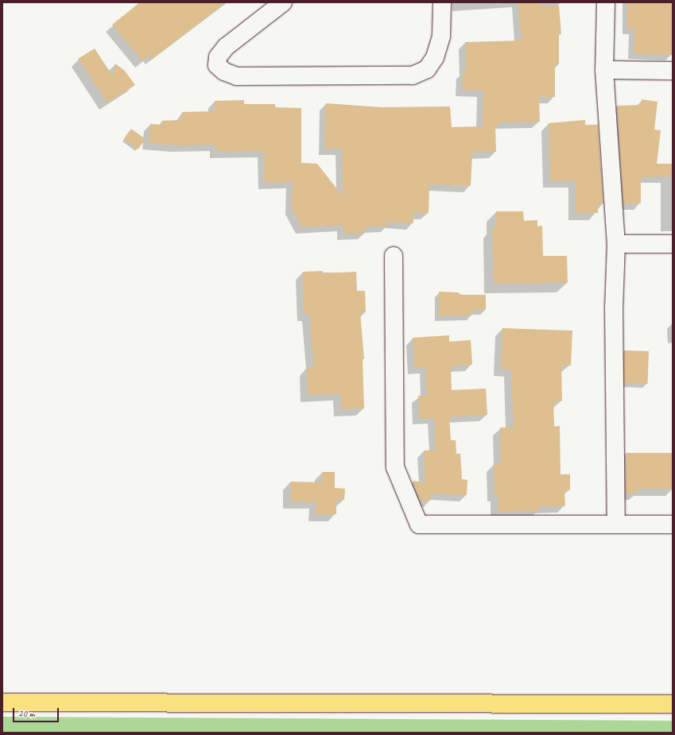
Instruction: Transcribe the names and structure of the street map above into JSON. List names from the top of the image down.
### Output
{
  "scale_bar": "20 m"
}
